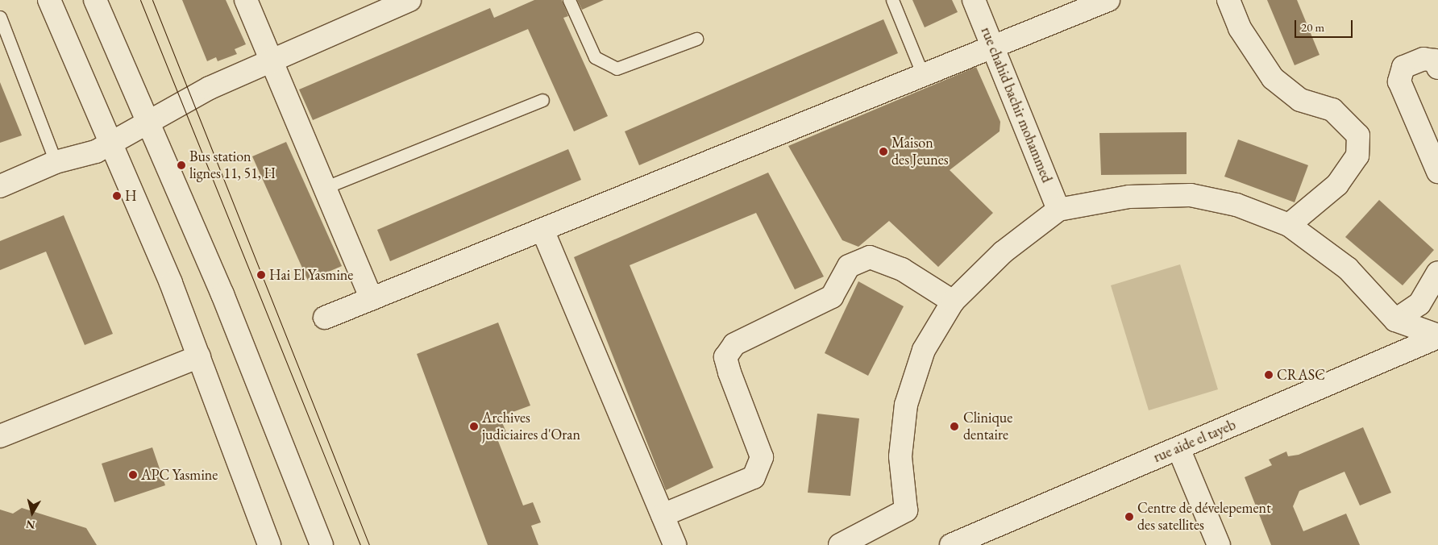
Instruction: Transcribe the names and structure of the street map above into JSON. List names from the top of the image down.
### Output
{
  "streets": {
    "street": ["rue chahid bachir mohammed", "rue aide el tayeb"]
  },
  "places": [
    "Maison des Jeunes",
    "Bus station lignes 11, 51, H",
    "H",
    "Hai El Yasmine",
    "CRASC",
    "Archives judiciaires d'Oran",
    "Clinique dentaire",
    "APC Yasmine",
    "Centre de dévelepement des satellites"
  ],
  "scale_bar": "20 m",
  "north": "bottom"
}
